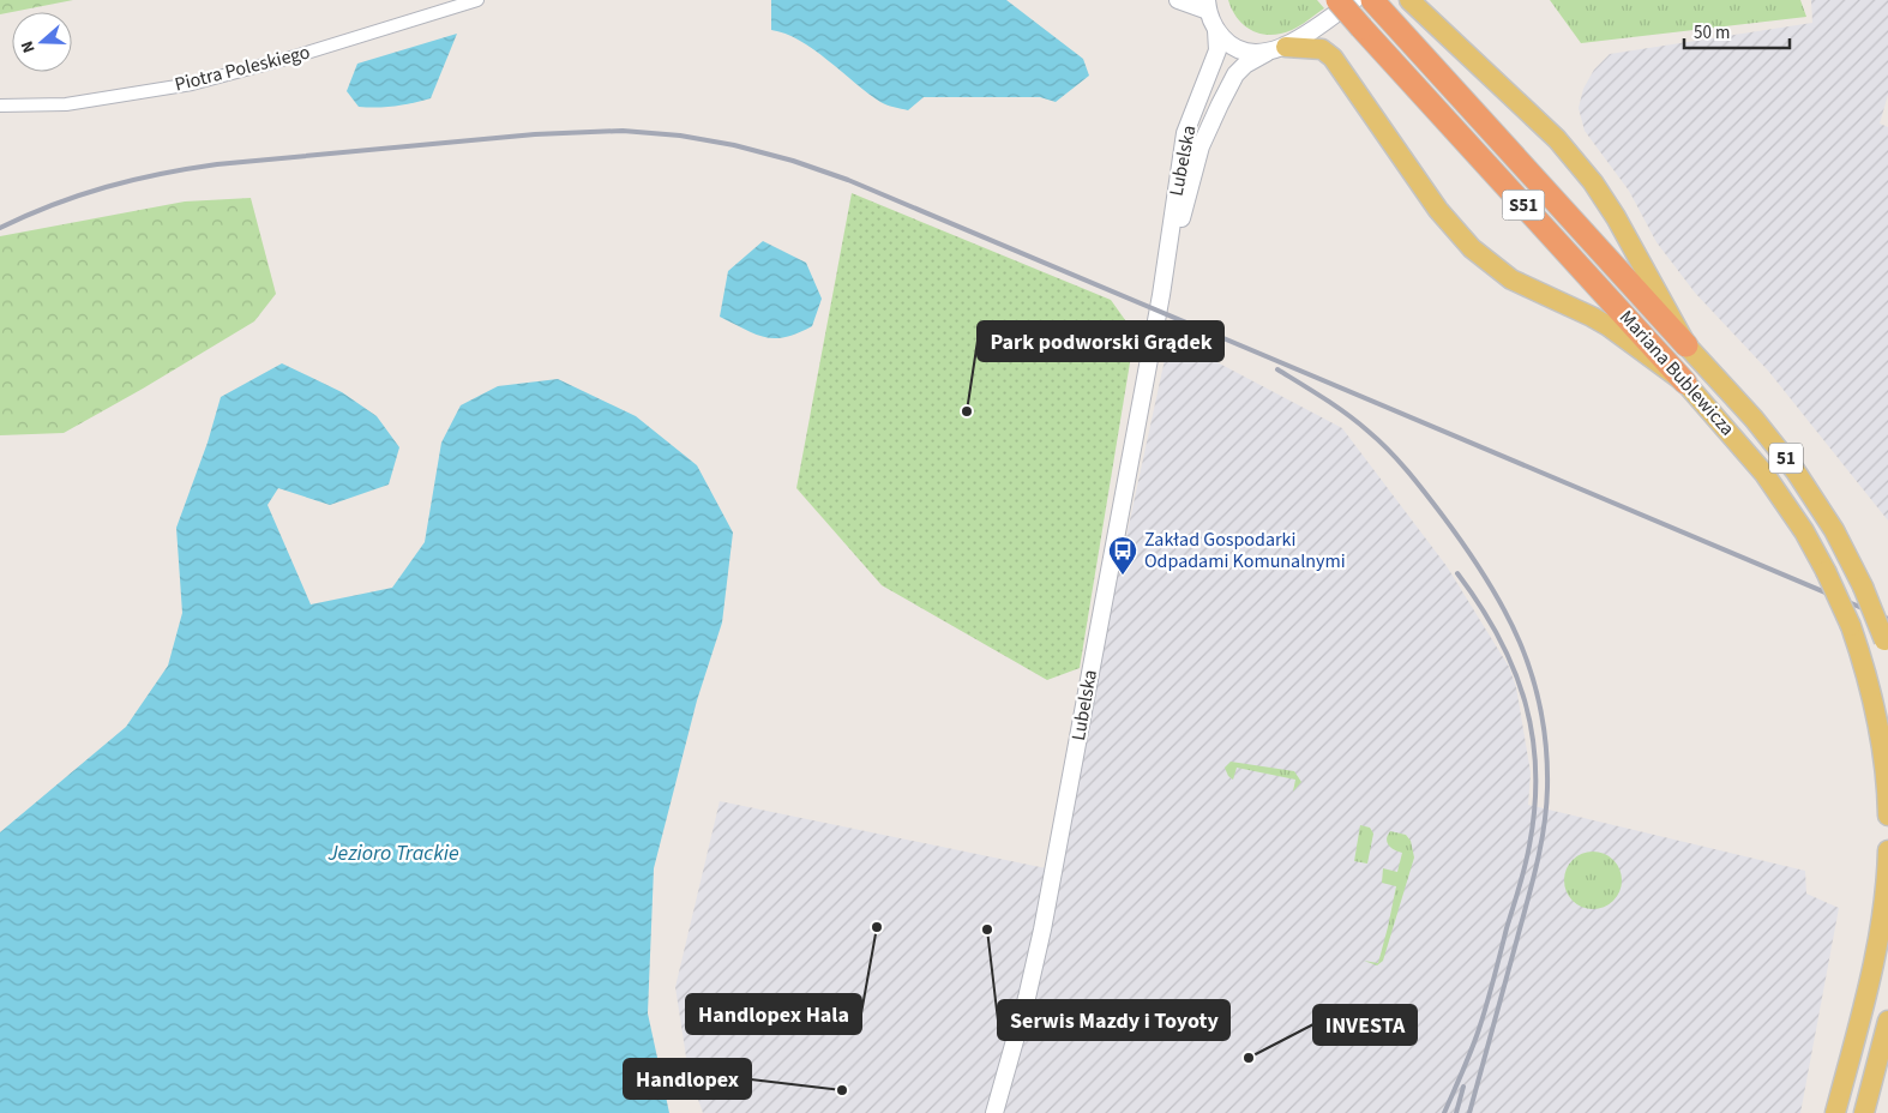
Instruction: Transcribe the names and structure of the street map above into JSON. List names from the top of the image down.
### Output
{
  "streets": {
    "highway": ["S51", "Mariana Bublewicza"],
    "main road": ["51"],
    "street": ["Piotra Poleskiego", "Lubelska"]
  },
  "water": ["Jezioro Trackie"],
  "places": {
    "other": [
      "Park podworski Grądek",
      "Handlopex Hala",
      "Serwis Mazdy i Toyoty",
      "INVESTA",
      "Handlopex"
    ],
    "bus stop": ["Zakład Gospodarki Odpadami Komunalnymi"]
  },
  "scale_bar": "50 m",
  "north": "left"
}
